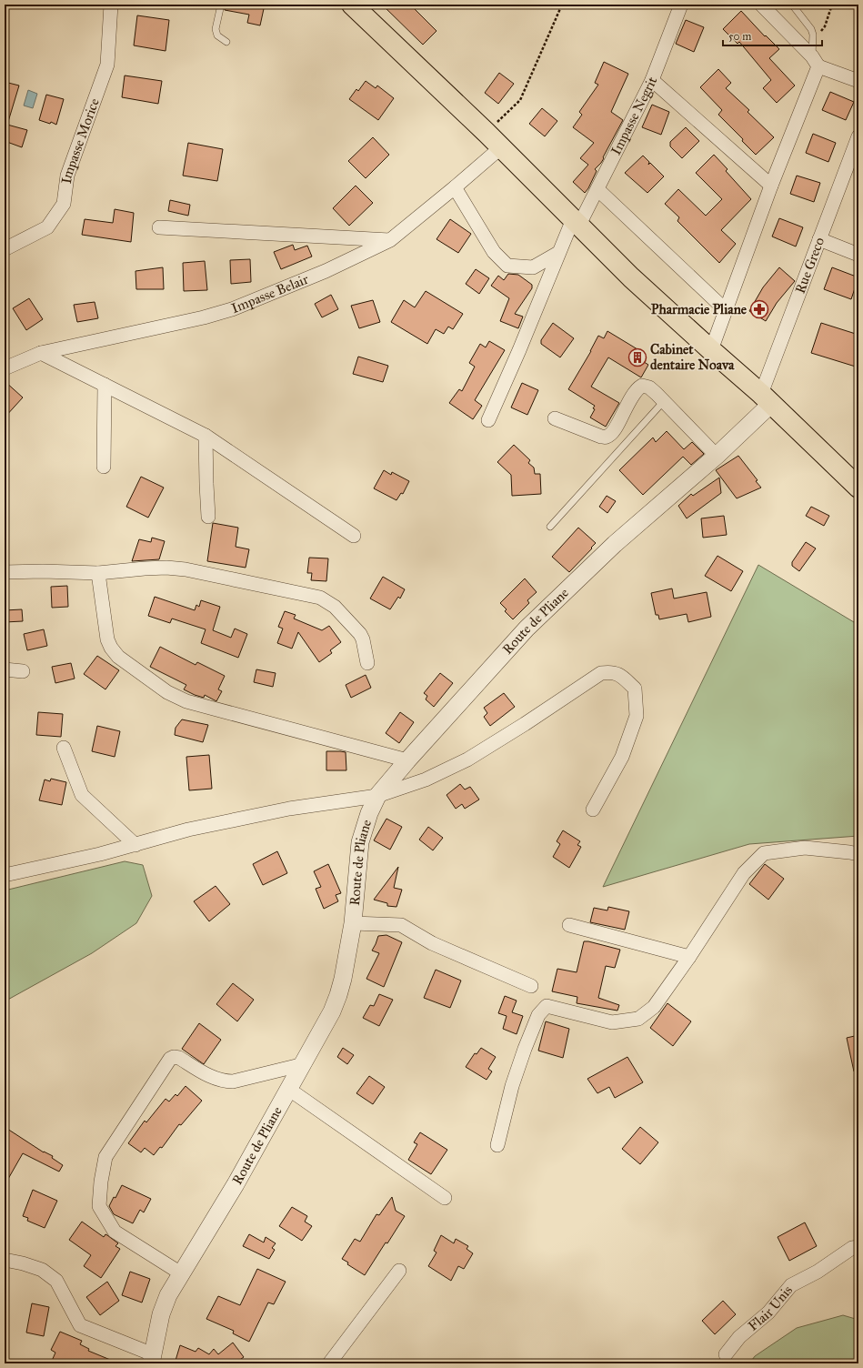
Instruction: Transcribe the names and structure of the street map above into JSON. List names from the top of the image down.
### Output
{
  "streets": {
    "street": [
      "Impasse Negrit",
      "Impasse Morice",
      "Rue Greco",
      "Impasse Belair",
      "Route de Pliane",
      "Flair Unis"
    ]
  },
  "crossings": [
    ["Rue Greco", "Route de Pliane"]
  ],
  "places": {
    "pharmacy": ["Pharmacie Pliane"],
    "building": ["Cabinet dentaire Noava"]
  },
  "scale_bar": "50 m"
}
